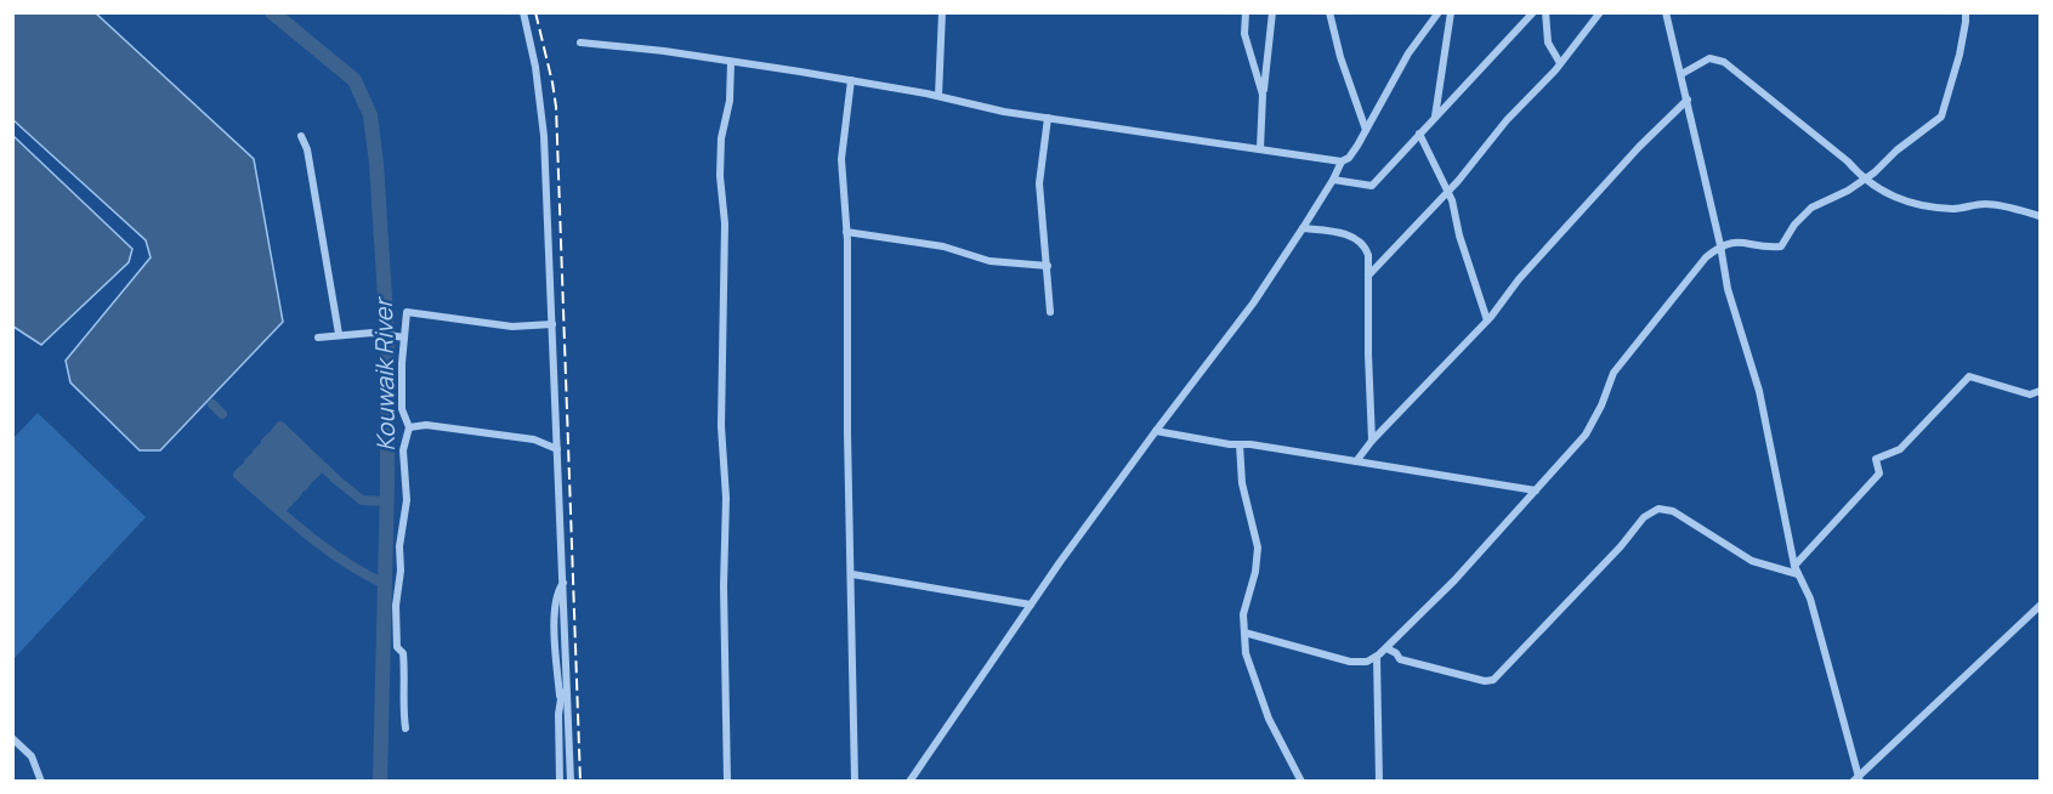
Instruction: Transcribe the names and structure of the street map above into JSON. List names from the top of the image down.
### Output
{
  "water": ["Kouwaik River"]
}
